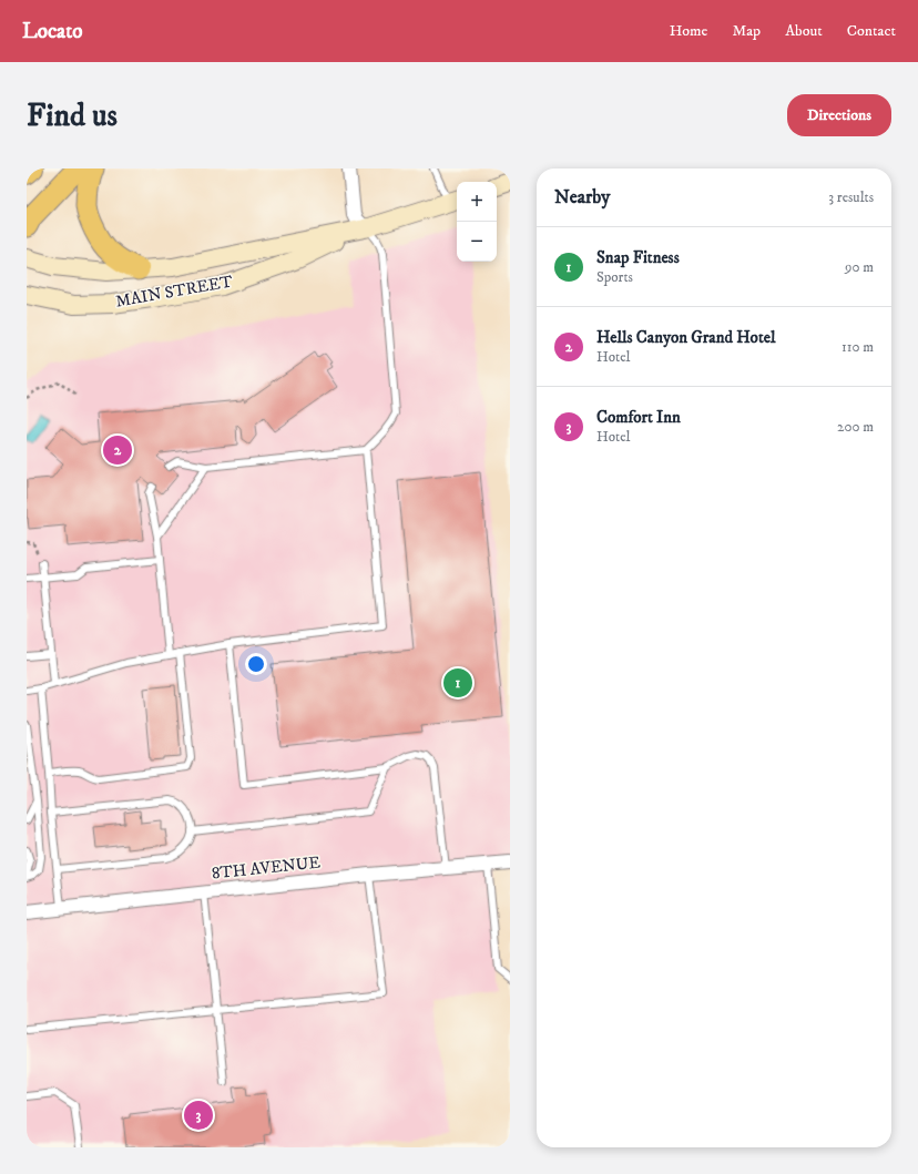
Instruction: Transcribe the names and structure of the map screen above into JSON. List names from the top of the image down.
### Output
{
  "streets": {
    "main road": ["MAIN STREET"],
    "street": ["8TH AVENUE"]
  },
  "page": {
    "header": "Locato",
    "nav": [
      "Home",
      "Map",
      "About",
      "Contact"
    ],
    "buttons": "Directions",
    "title": "Find us",
    "heading": ["Nearby", "3 results"],
    "map_buttons": ["+", "−"],
    "list": [
      {
        "mark": "1",
        "name": "Snap Fitness",
        "note": "Sports",
        "value": "90 m"
      },
      {
        "mark": "2",
        "name": "Hells Canyon Grand Hotel",
        "note": "Hotel",
        "value": "110 m"
      },
      {
        "mark": "3",
        "name": "Comfort Inn",
        "note": "Hotel",
        "value": "200 m"
      }
    ],
    "pins": ["2", "1", "3"]
  }
}
